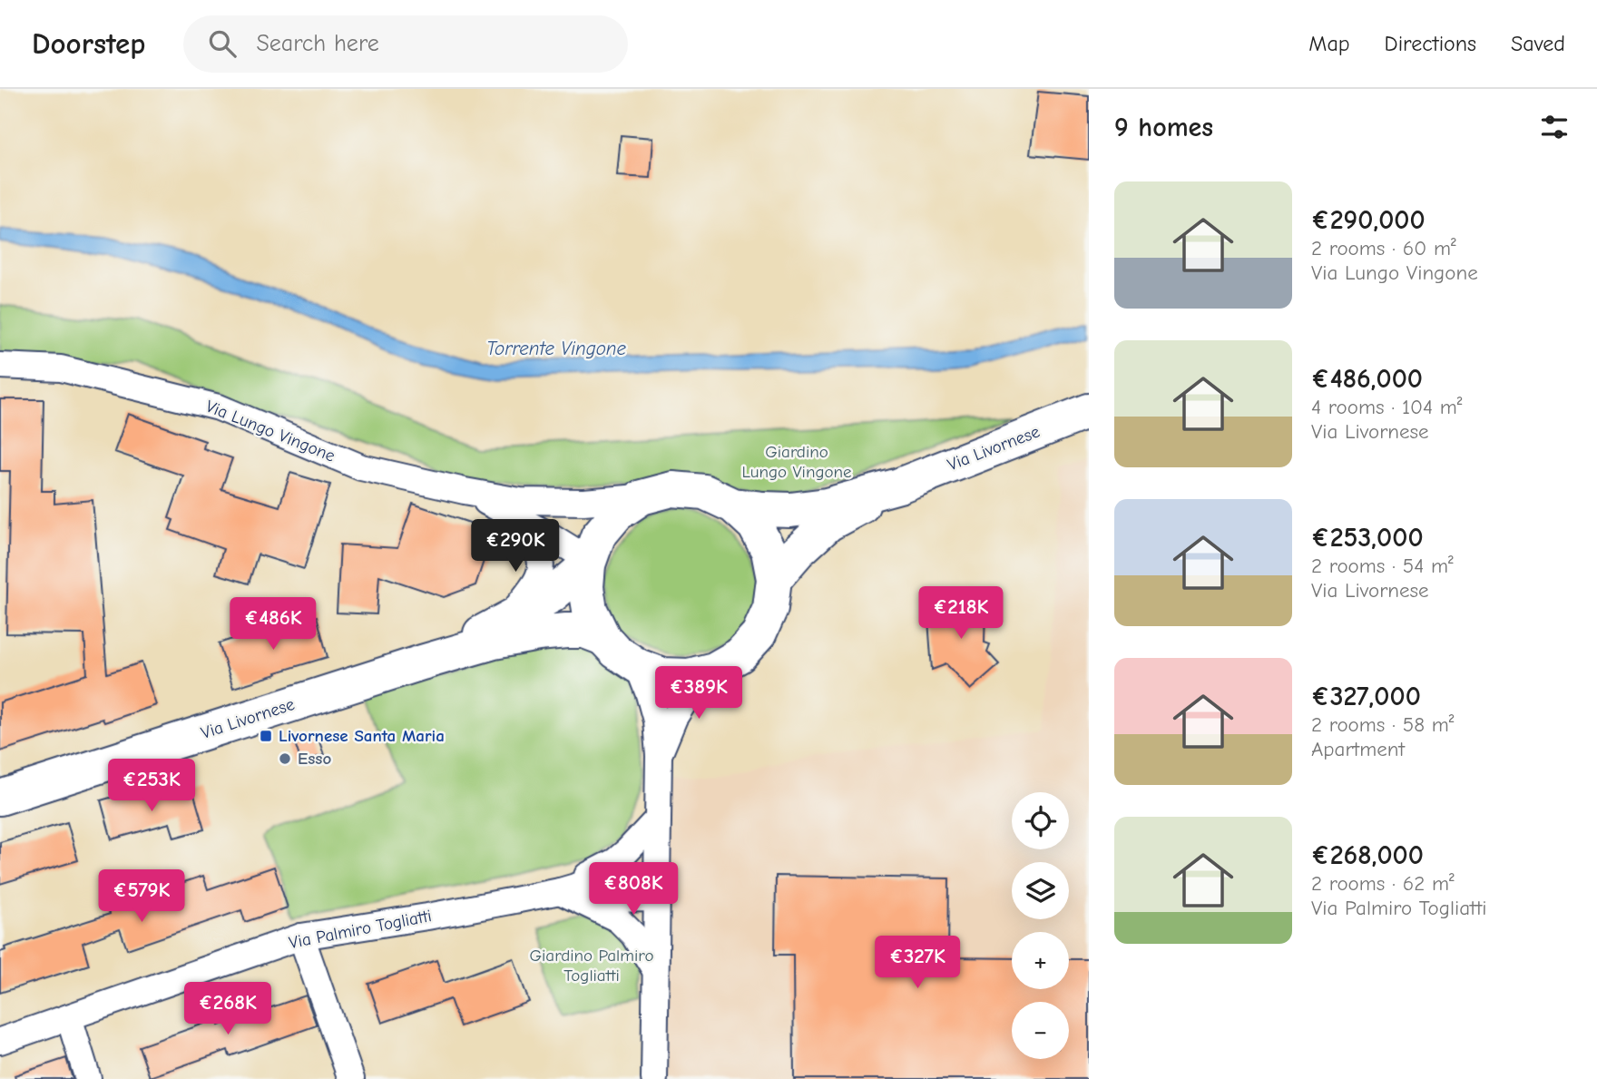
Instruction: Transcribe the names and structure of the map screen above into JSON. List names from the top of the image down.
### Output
{
  "streets": {
    "main road": ["Via Livornese"],
    "street": ["Via Lungo Vingone", "Via Palmiro Togliatti"]
  },
  "crossings": [
    ["Via Lungo Vingone", "Via Livornese"]
  ],
  "water": ["Torrente Vingone"],
  "parks": ["Giardino Lungo Vingone", "Giardino Palmiro Togliatti"],
  "places": {
    "transit": ["Livornese Santa Maria"],
    "other": ["Esso"]
  },
  "page": {
    "header": "Doorstep",
    "search": "Search here",
    "nav": ["Map", "Directions", "Saved"],
    "heading": "9 homes",
    "list": [
      {
        "name": "€290,000",
        "note": "2 rooms · 60 m² · Via Lungo Vingone"
      },
      {
        "name": "€486,000",
        "note": "4 rooms · 104 m² · Via Livornese"
      },
      {
        "name": "€253,000",
        "note": "2 rooms · 54 m² · Via Livornese"
      },
      {
        "name": "€327,000",
        "note": "2 rooms · 58 m² · Apartment"
      },
      {
        "name": "€268,000",
        "note": "2 rooms · 62 m² · Via Palmiro Togliatti"
      }
    ],
    "price": [
      "€290K",
      "€218K",
      "€486K",
      "€389K",
      "€253K",
      "€808K",
      "€579K",
      "€327K",
      "€268K"
    ],
    "map_buttons": ["+", "−"]
  }
}
